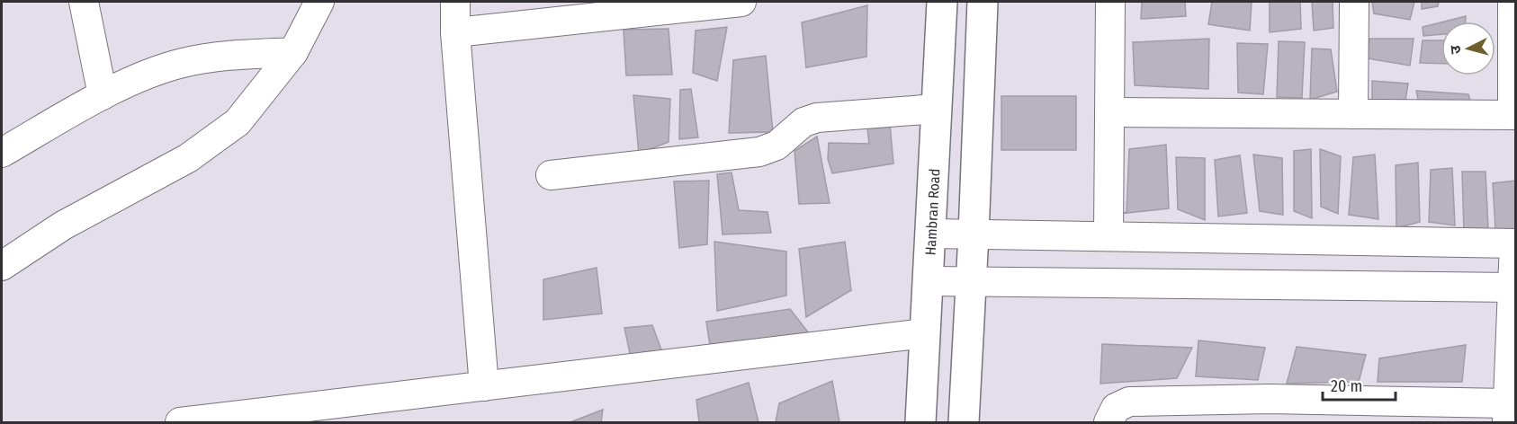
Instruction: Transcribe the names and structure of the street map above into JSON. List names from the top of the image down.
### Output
{
  "streets": {
    "main road": ["Hambran Road"]
  },
  "scale_bar": "20 m",
  "north": "left"
}
